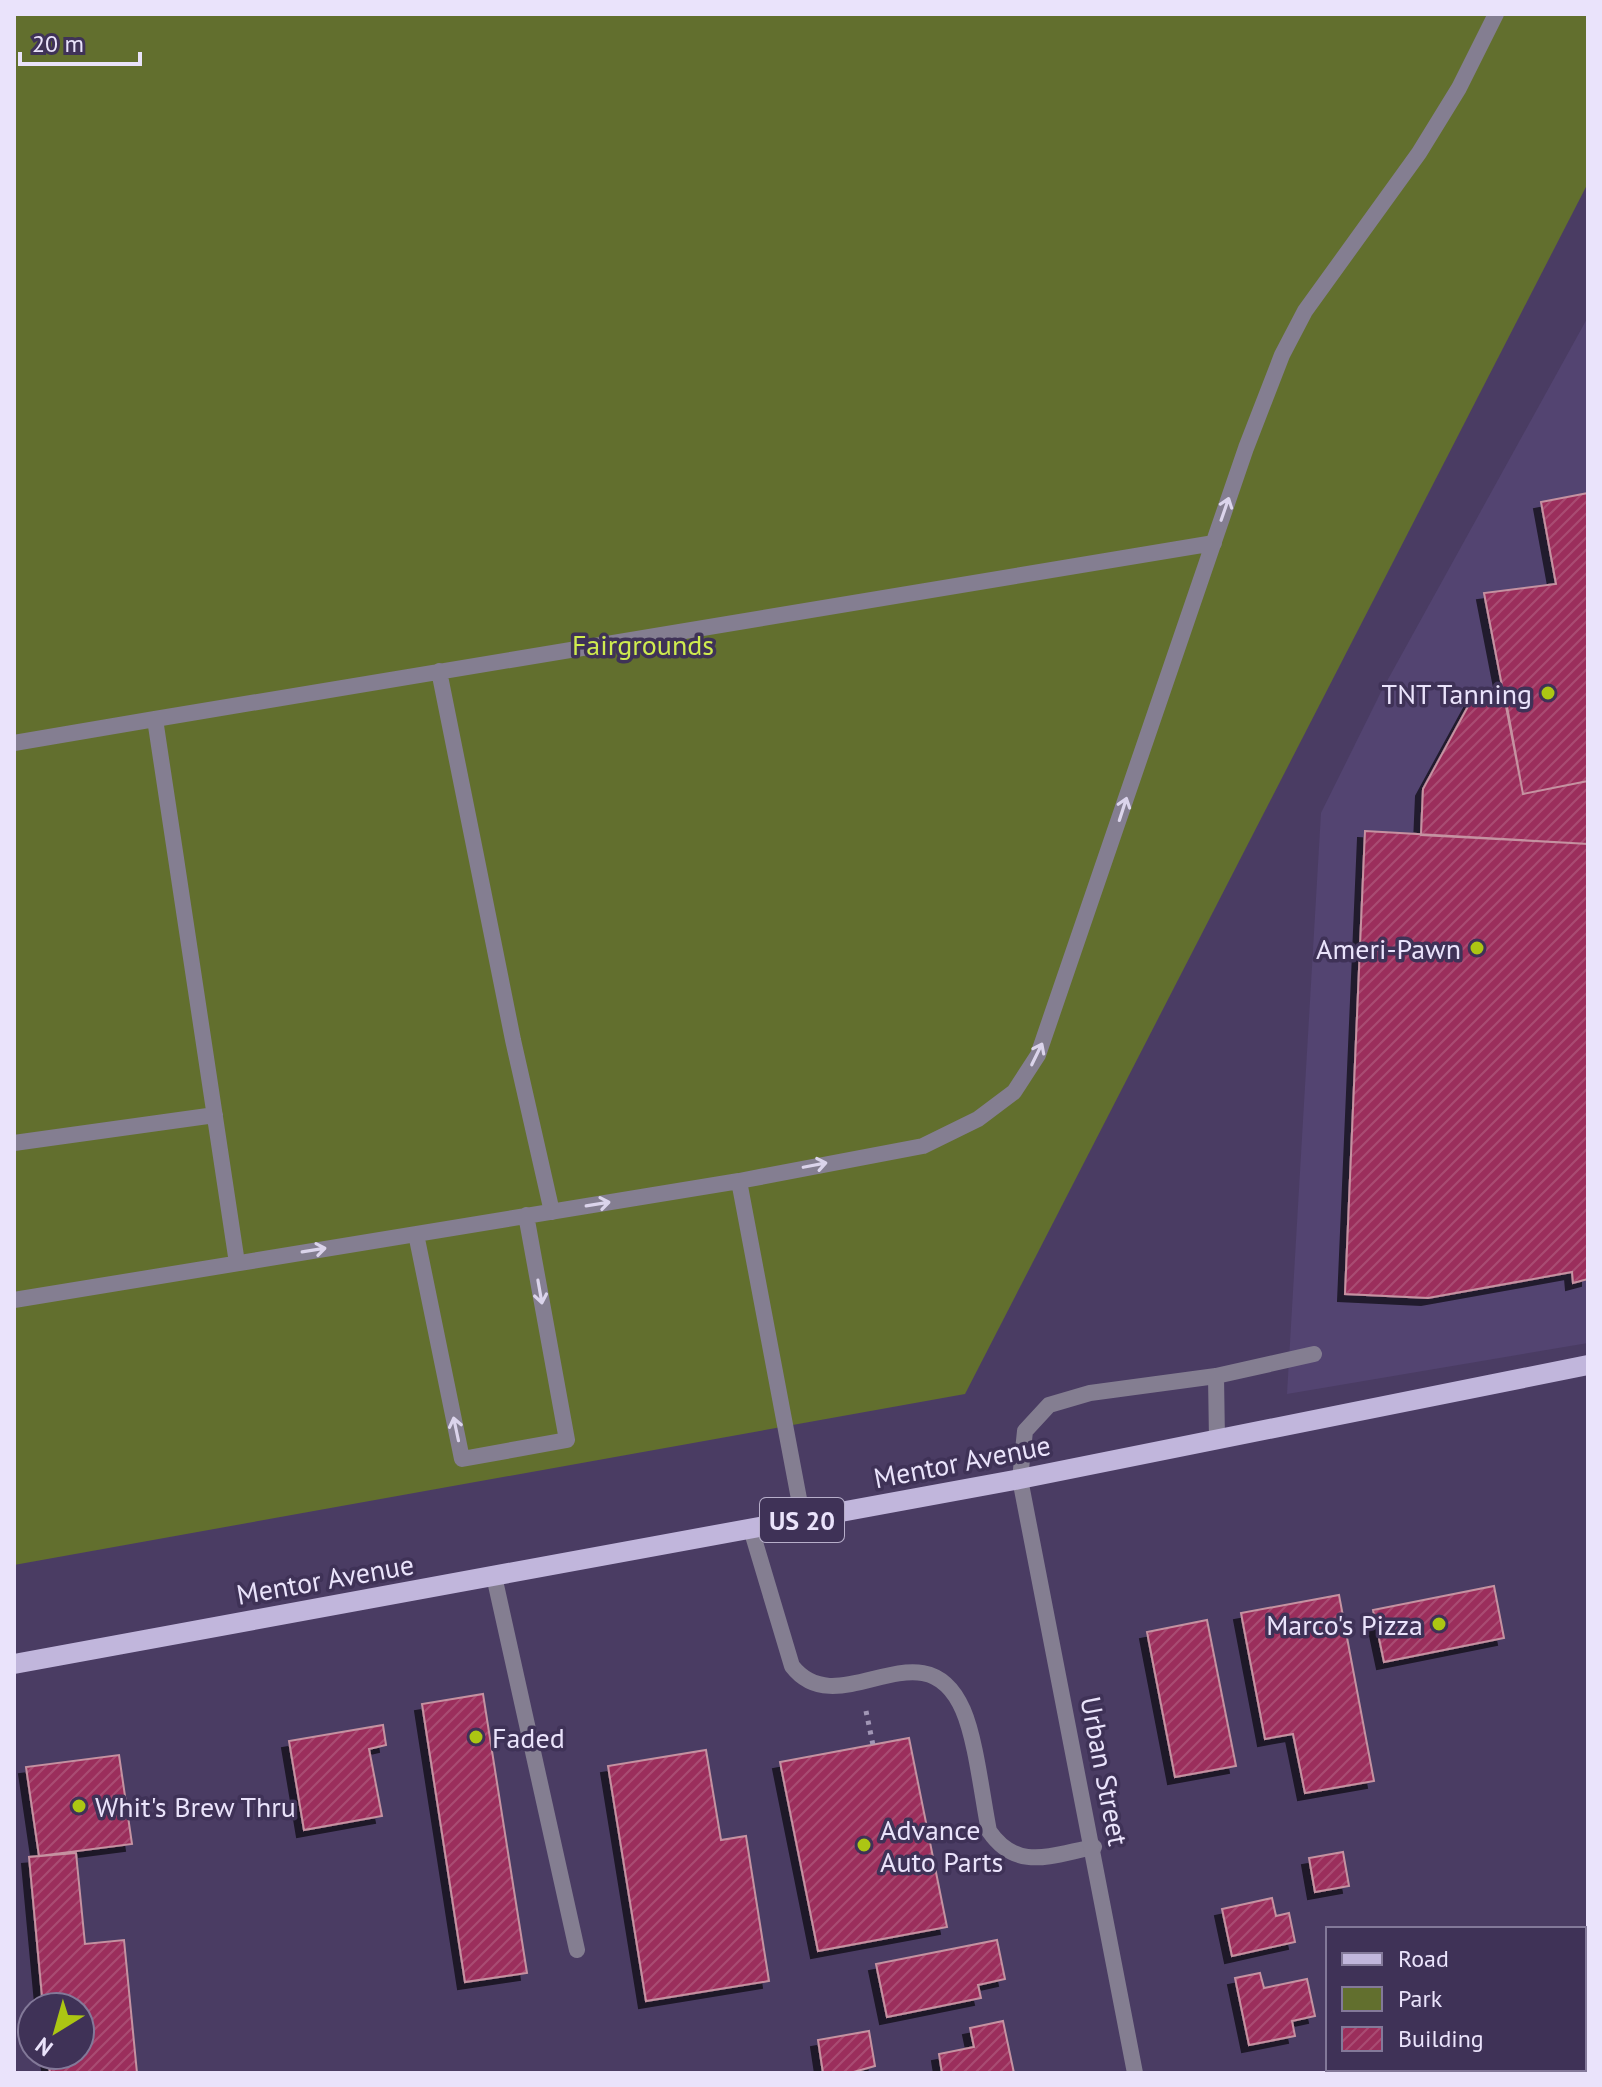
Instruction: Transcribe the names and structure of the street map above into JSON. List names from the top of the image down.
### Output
{
  "streets": {
    "main road": ["Mentor Avenue", "US 20"],
    "street": ["Urban Street"]
  },
  "crossings": [
    ["Mentor Avenue", "Urban Street"]
  ],
  "parks": ["Fairgrounds"],
  "places": [
    "TNT Tanning",
    "Ameri-Pawn",
    "Marco's Pizza",
    "Faded",
    "Whit's Brew Thru",
    "Advance Auto Parts"
  ],
  "legend": ["Road", "Park", "Building"],
  "scale_bar": "20 m",
  "north": "bottom left"
}
